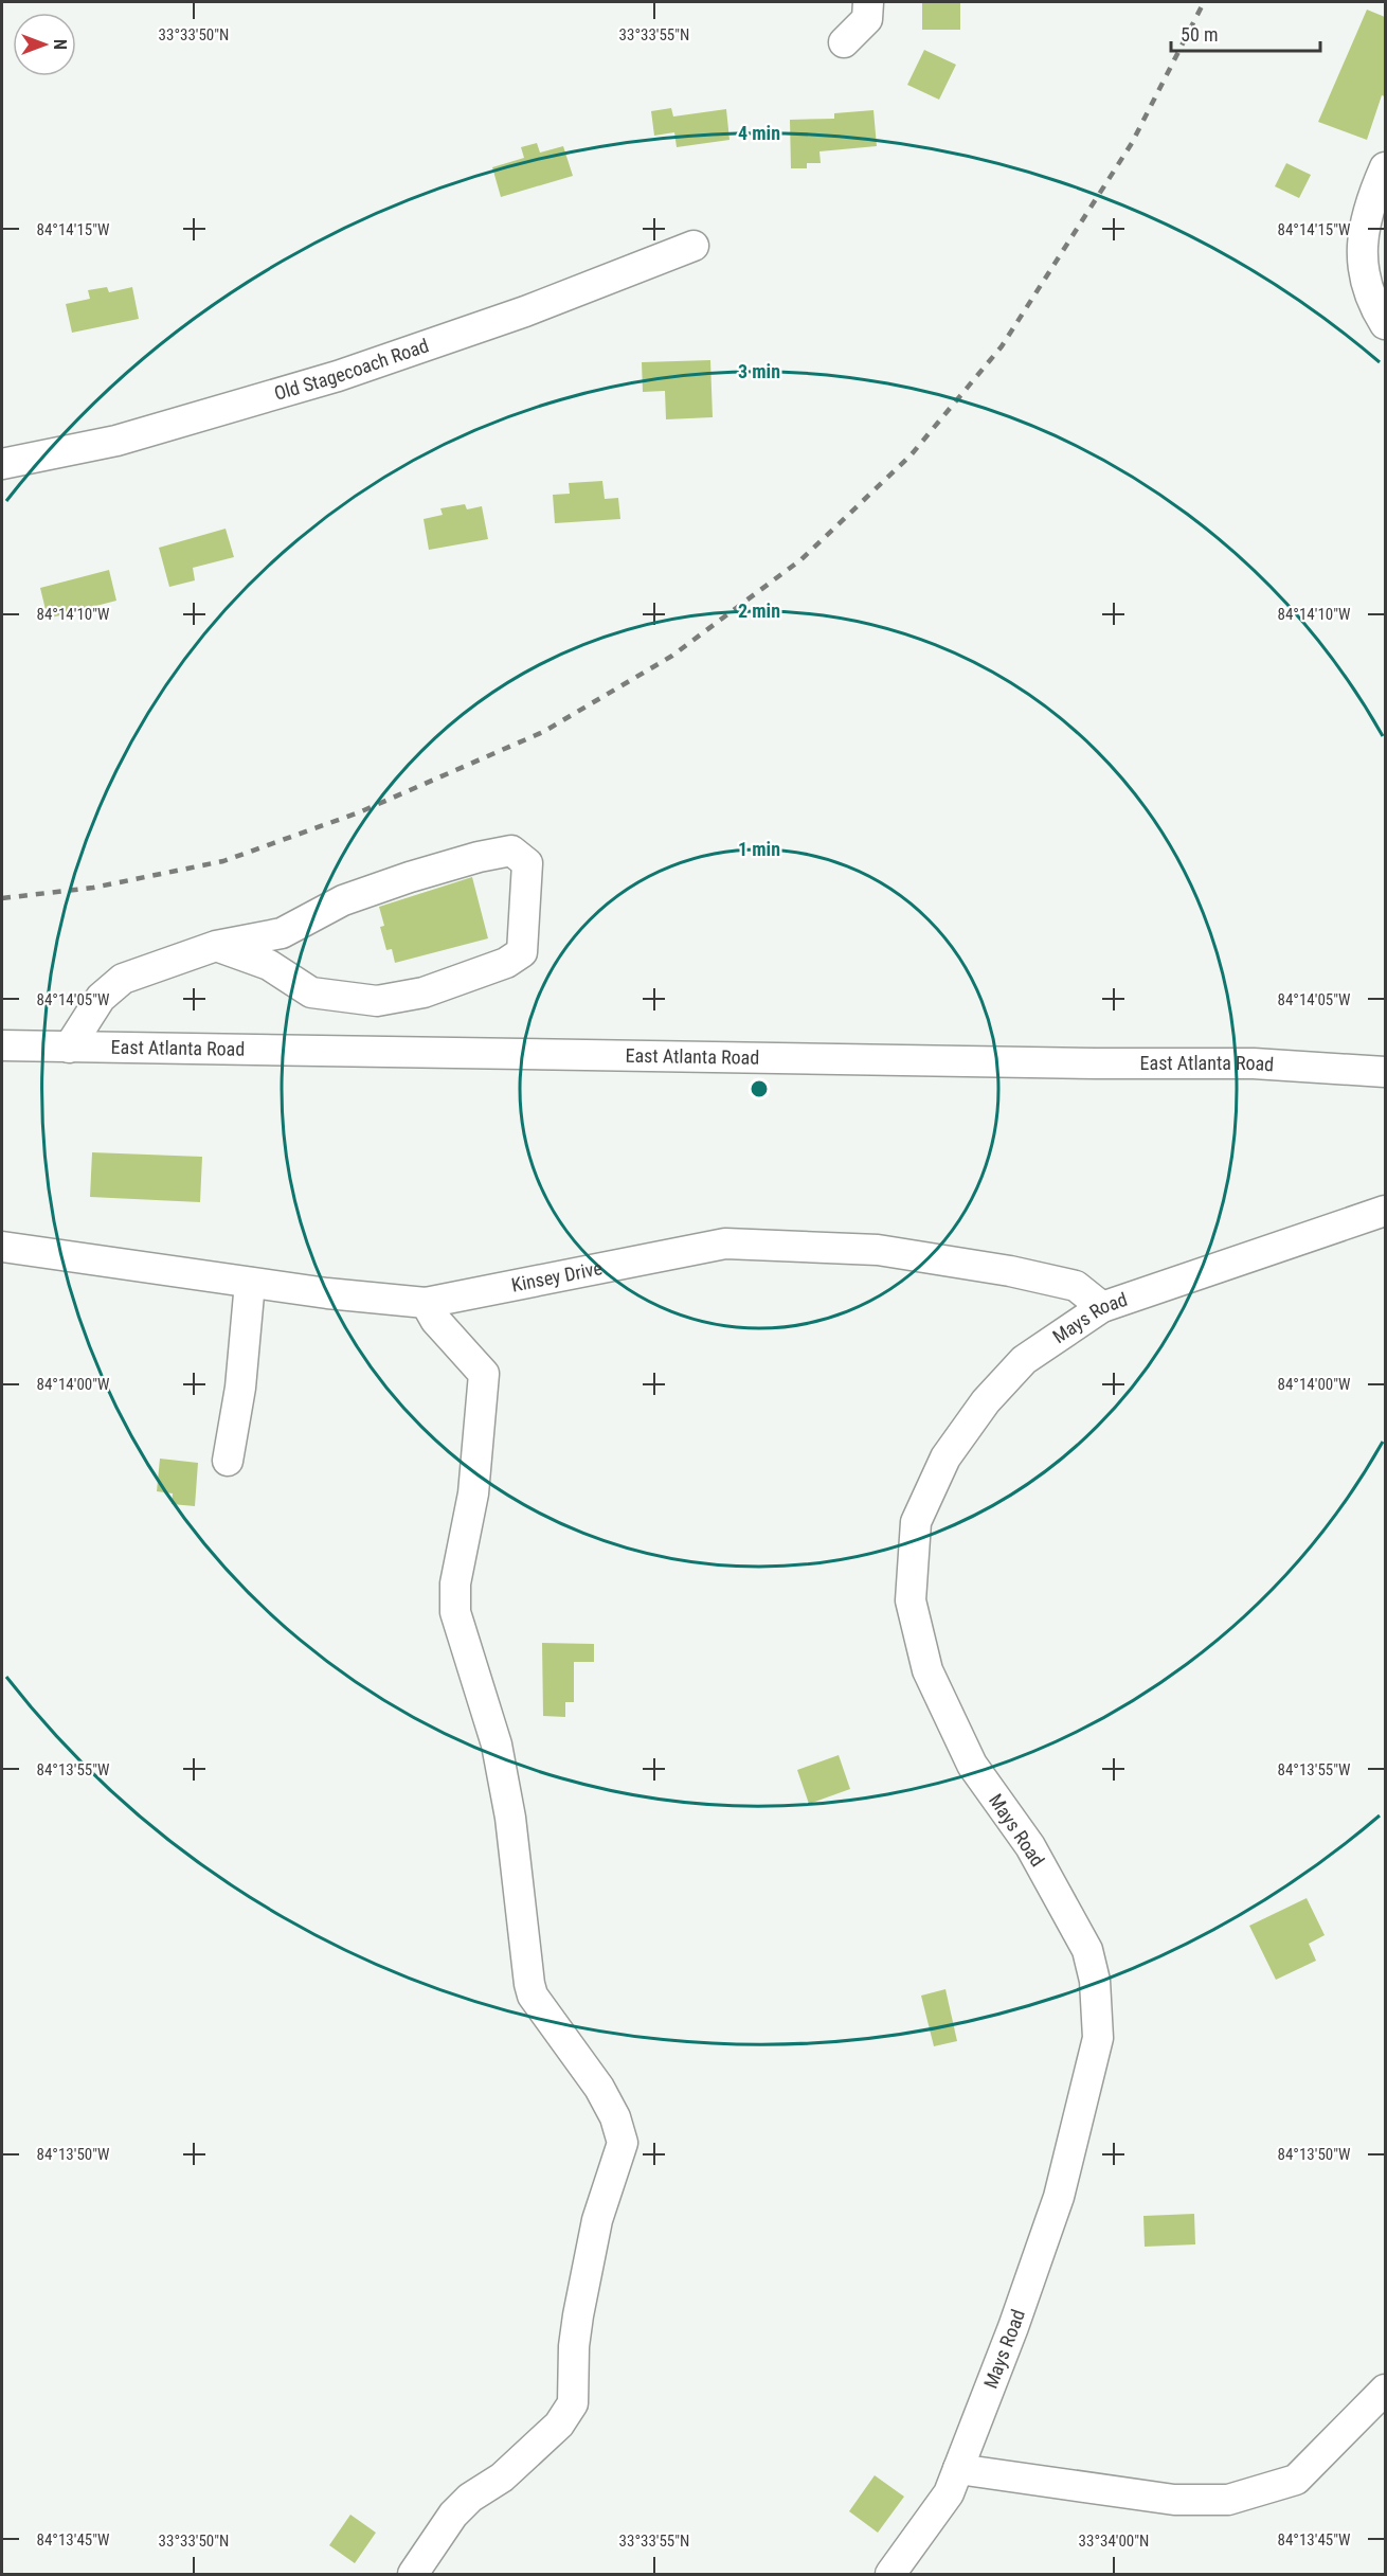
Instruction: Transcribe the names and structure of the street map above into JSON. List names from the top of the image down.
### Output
{
  "streets": {
    "street": [
      "Old Stagecoach Road",
      "East Atlanta Road",
      "Kinsey Drive",
      "Mays Road"
    ]
  },
  "crossings": [
    ["Kinsey Drive", "Mays Road"]
  ],
  "scale_bar": "50 m",
  "north": "right",
  "coordinates": [
    "33°33'50\"N",
    "33°33'55\"N",
    "84°14'15\"W",
    "84°14'10\"W",
    "84°14'05\"W",
    "84°14'00\"W",
    "84°13'55\"W",
    "84°13'50\"W",
    "84°13'45\"W",
    "33°34'00\"N"
  ],
  "rings": [
    "4 min",
    "3 min",
    "2 min",
    "1 min"
  ]
}
